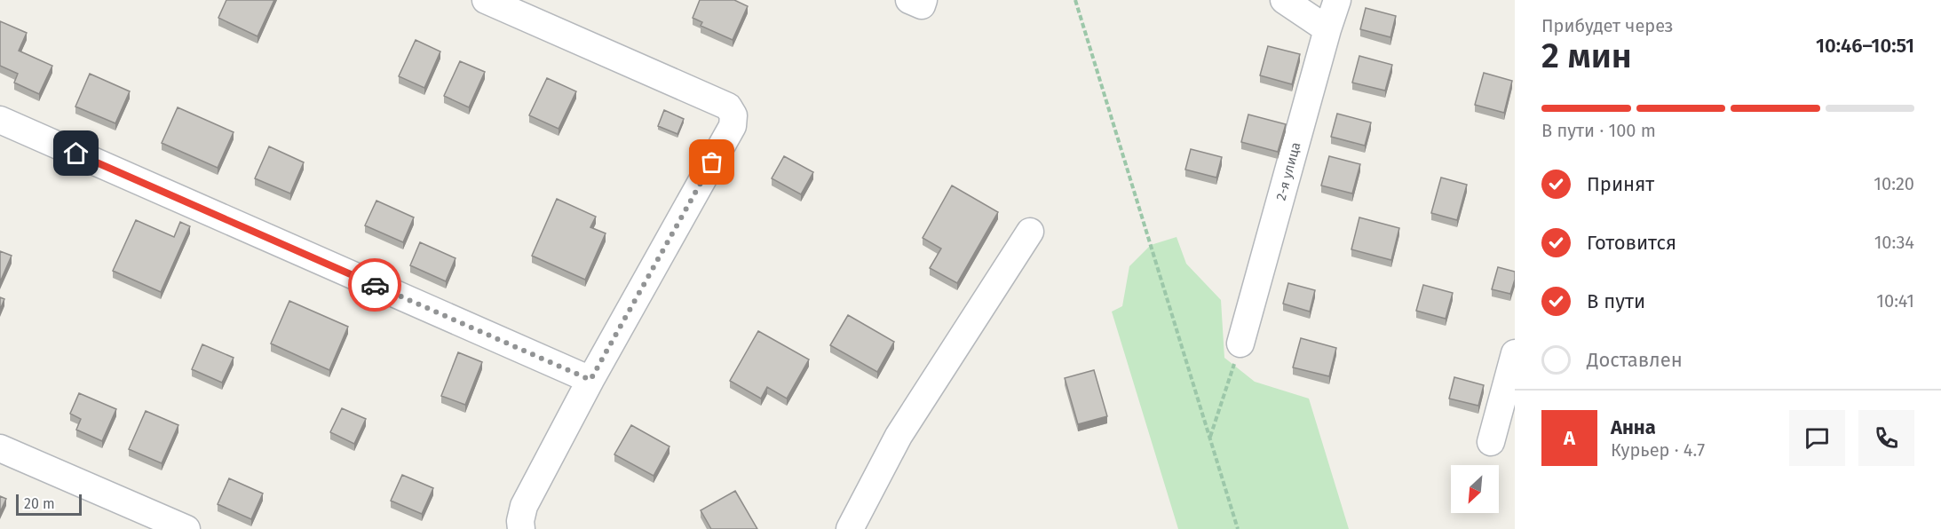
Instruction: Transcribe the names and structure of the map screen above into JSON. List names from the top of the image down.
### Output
{
  "streets": {
    "street": ["2-я улица"]
  },
  "scale_bar": "20 m",
  "north": "bottom left",
  "page": {
    "heading": ["2 мин", "Прибудет через", "10:46–10:51"],
    "panel": ["Анна", "Курьер · 4.7"],
    "bar": "В пути · 100 m",
    "list": [
      ["Принят", "10:20"],
      ["Готовится", "10:34"],
      ["В пути", "10:41"],
      "Доставлен"
    ],
    "round": "А",
    "scale": "20 m"
  }
}
